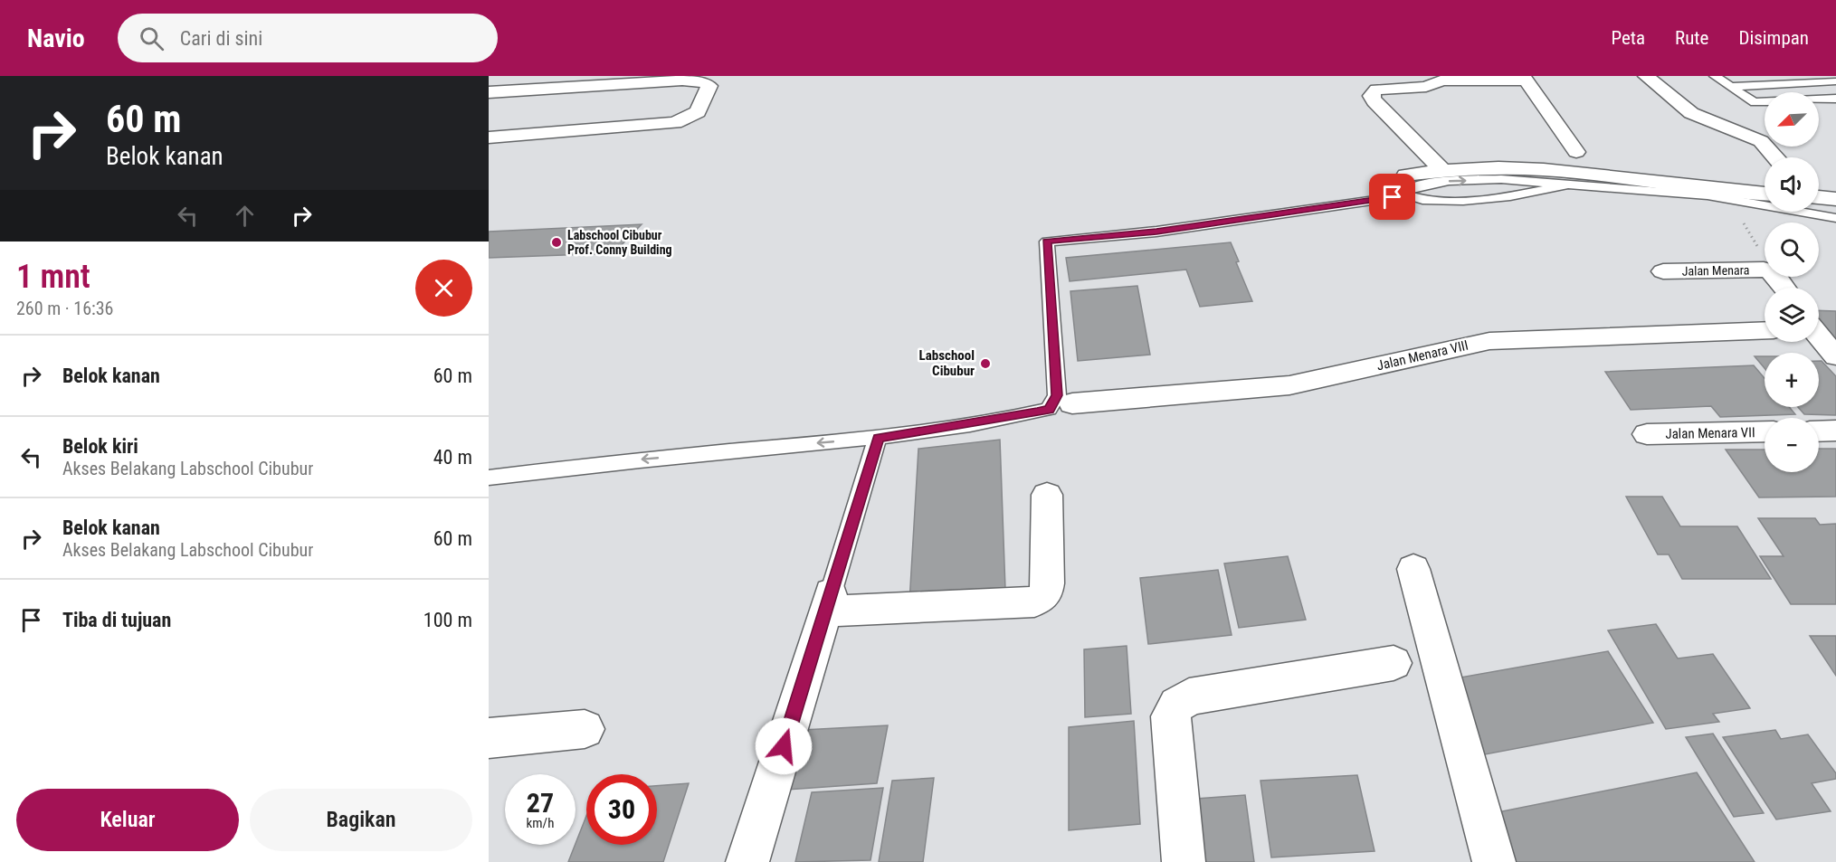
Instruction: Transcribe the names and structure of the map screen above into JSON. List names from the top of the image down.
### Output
{
  "streets": {
    "street": ["Jalan Menara", "Jalan Menara VIII", "Jalan Menara VII"]
  },
  "places": ["Labschool Cibubur Prof. Conny Building", "Labschool Cibubur"],
  "north": "bottom left",
  "page": {
    "header": "Navio",
    "search": "Cari di sini",
    "nav": ["Peta", "Rute", "Disimpan"],
    "turn": ["60 m", "Belok kanan"],
    "map_buttons": ["+", "−"],
    "heading": ["1 mnt", "260 m · 16:36"],
    "list": [
      {
        "name": "Belok kanan",
        "value": "60 m"
      },
      {
        "name": "Belok kiri",
        "note": "Akses Belakang Labschool Cibubur",
        "value": "40 m"
      },
      {
        "name": "Belok kanan",
        "note": "Akses Belakang Labschool Cibubur",
        "value": "60 m"
      },
      {
        "name": "Tiba di tujuan",
        "value": "100 m"
      }
    ],
    "speed": "27 km/h",
    "limit": "30",
    "buttons": ["Keluar", "Bagikan"]
  }
}
